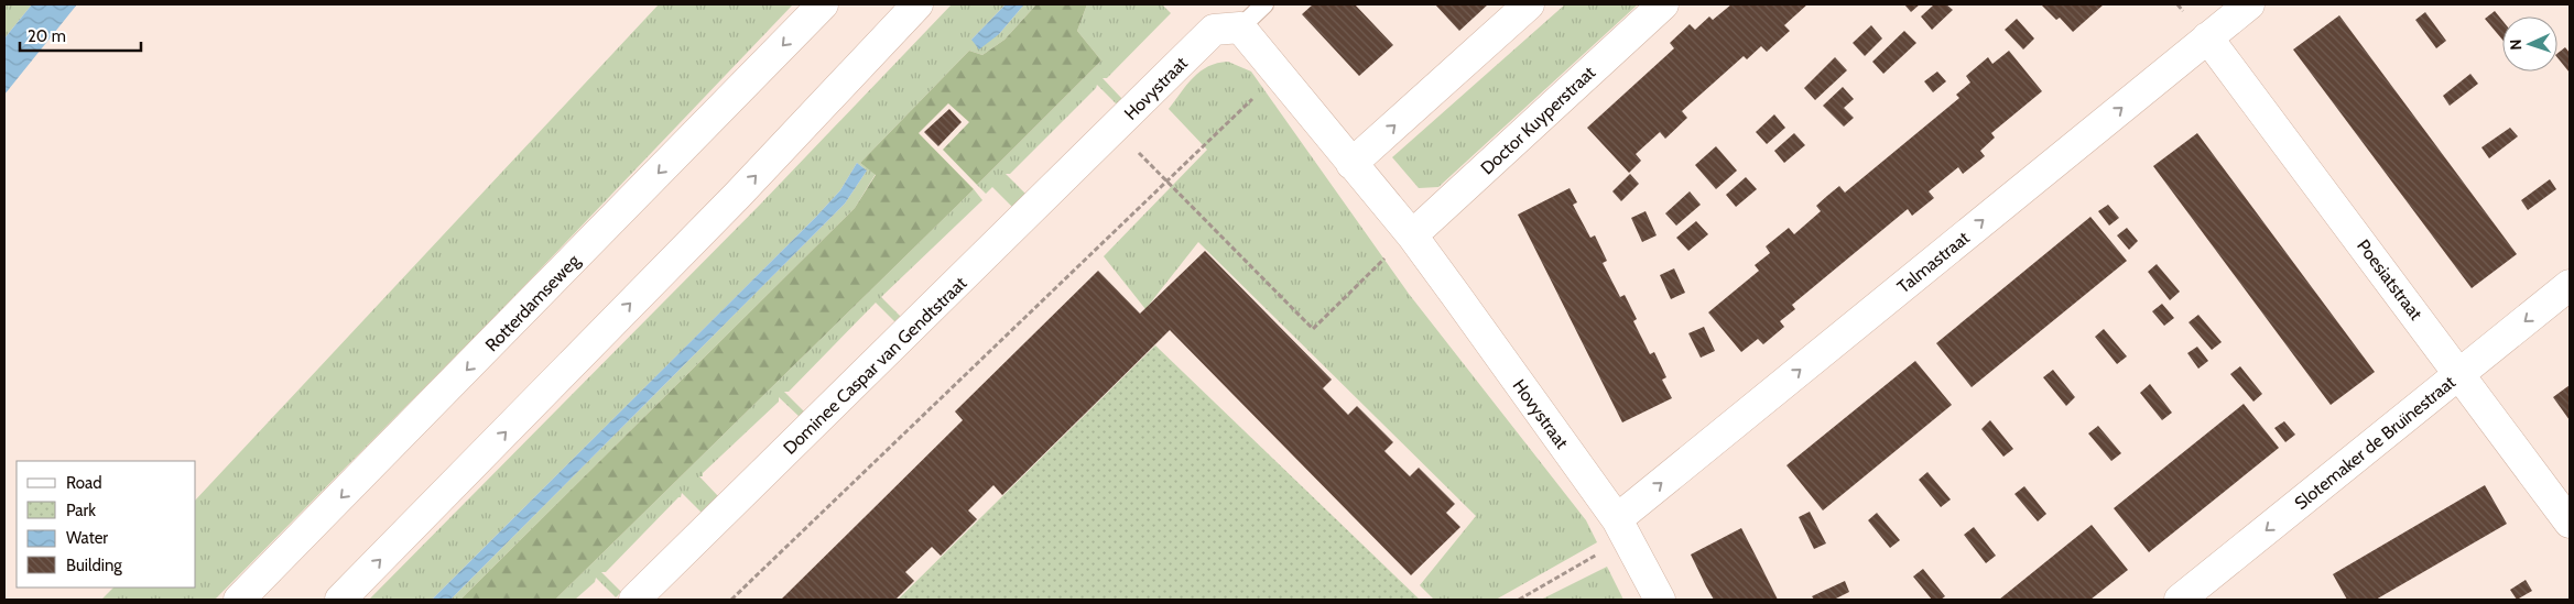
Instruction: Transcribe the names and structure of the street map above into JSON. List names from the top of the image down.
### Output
{
  "streets": {
    "street": [
      "Hovystraat",
      "Doctor Kuyperstraat",
      "Talmastraat",
      "Poesiatstraat",
      "Rotterdamseweg",
      "Dominee Caspar van Gendtstraat",
      "Slotemaker de Bruïnestraat"
    ]
  },
  "crossings": [
    ["Hovystraat", "Doctor Kuyperstraat"],
    ["Hovystraat", "Talmastraat"],
    ["Hovystraat", "Dominee Caspar van Gendtstraat"],
    ["Talmastraat", "Poesiatstraat"],
    ["Poesiatstraat", "Slotemaker de Bruïnestraat"]
  ],
  "one_way": ["Talmastraat", "Slotemaker de Bruïnestraat"],
  "legend": [
    "Road",
    "Park",
    "Water",
    "Building"
  ],
  "scale_bar": "20 m",
  "north": "left"
}
